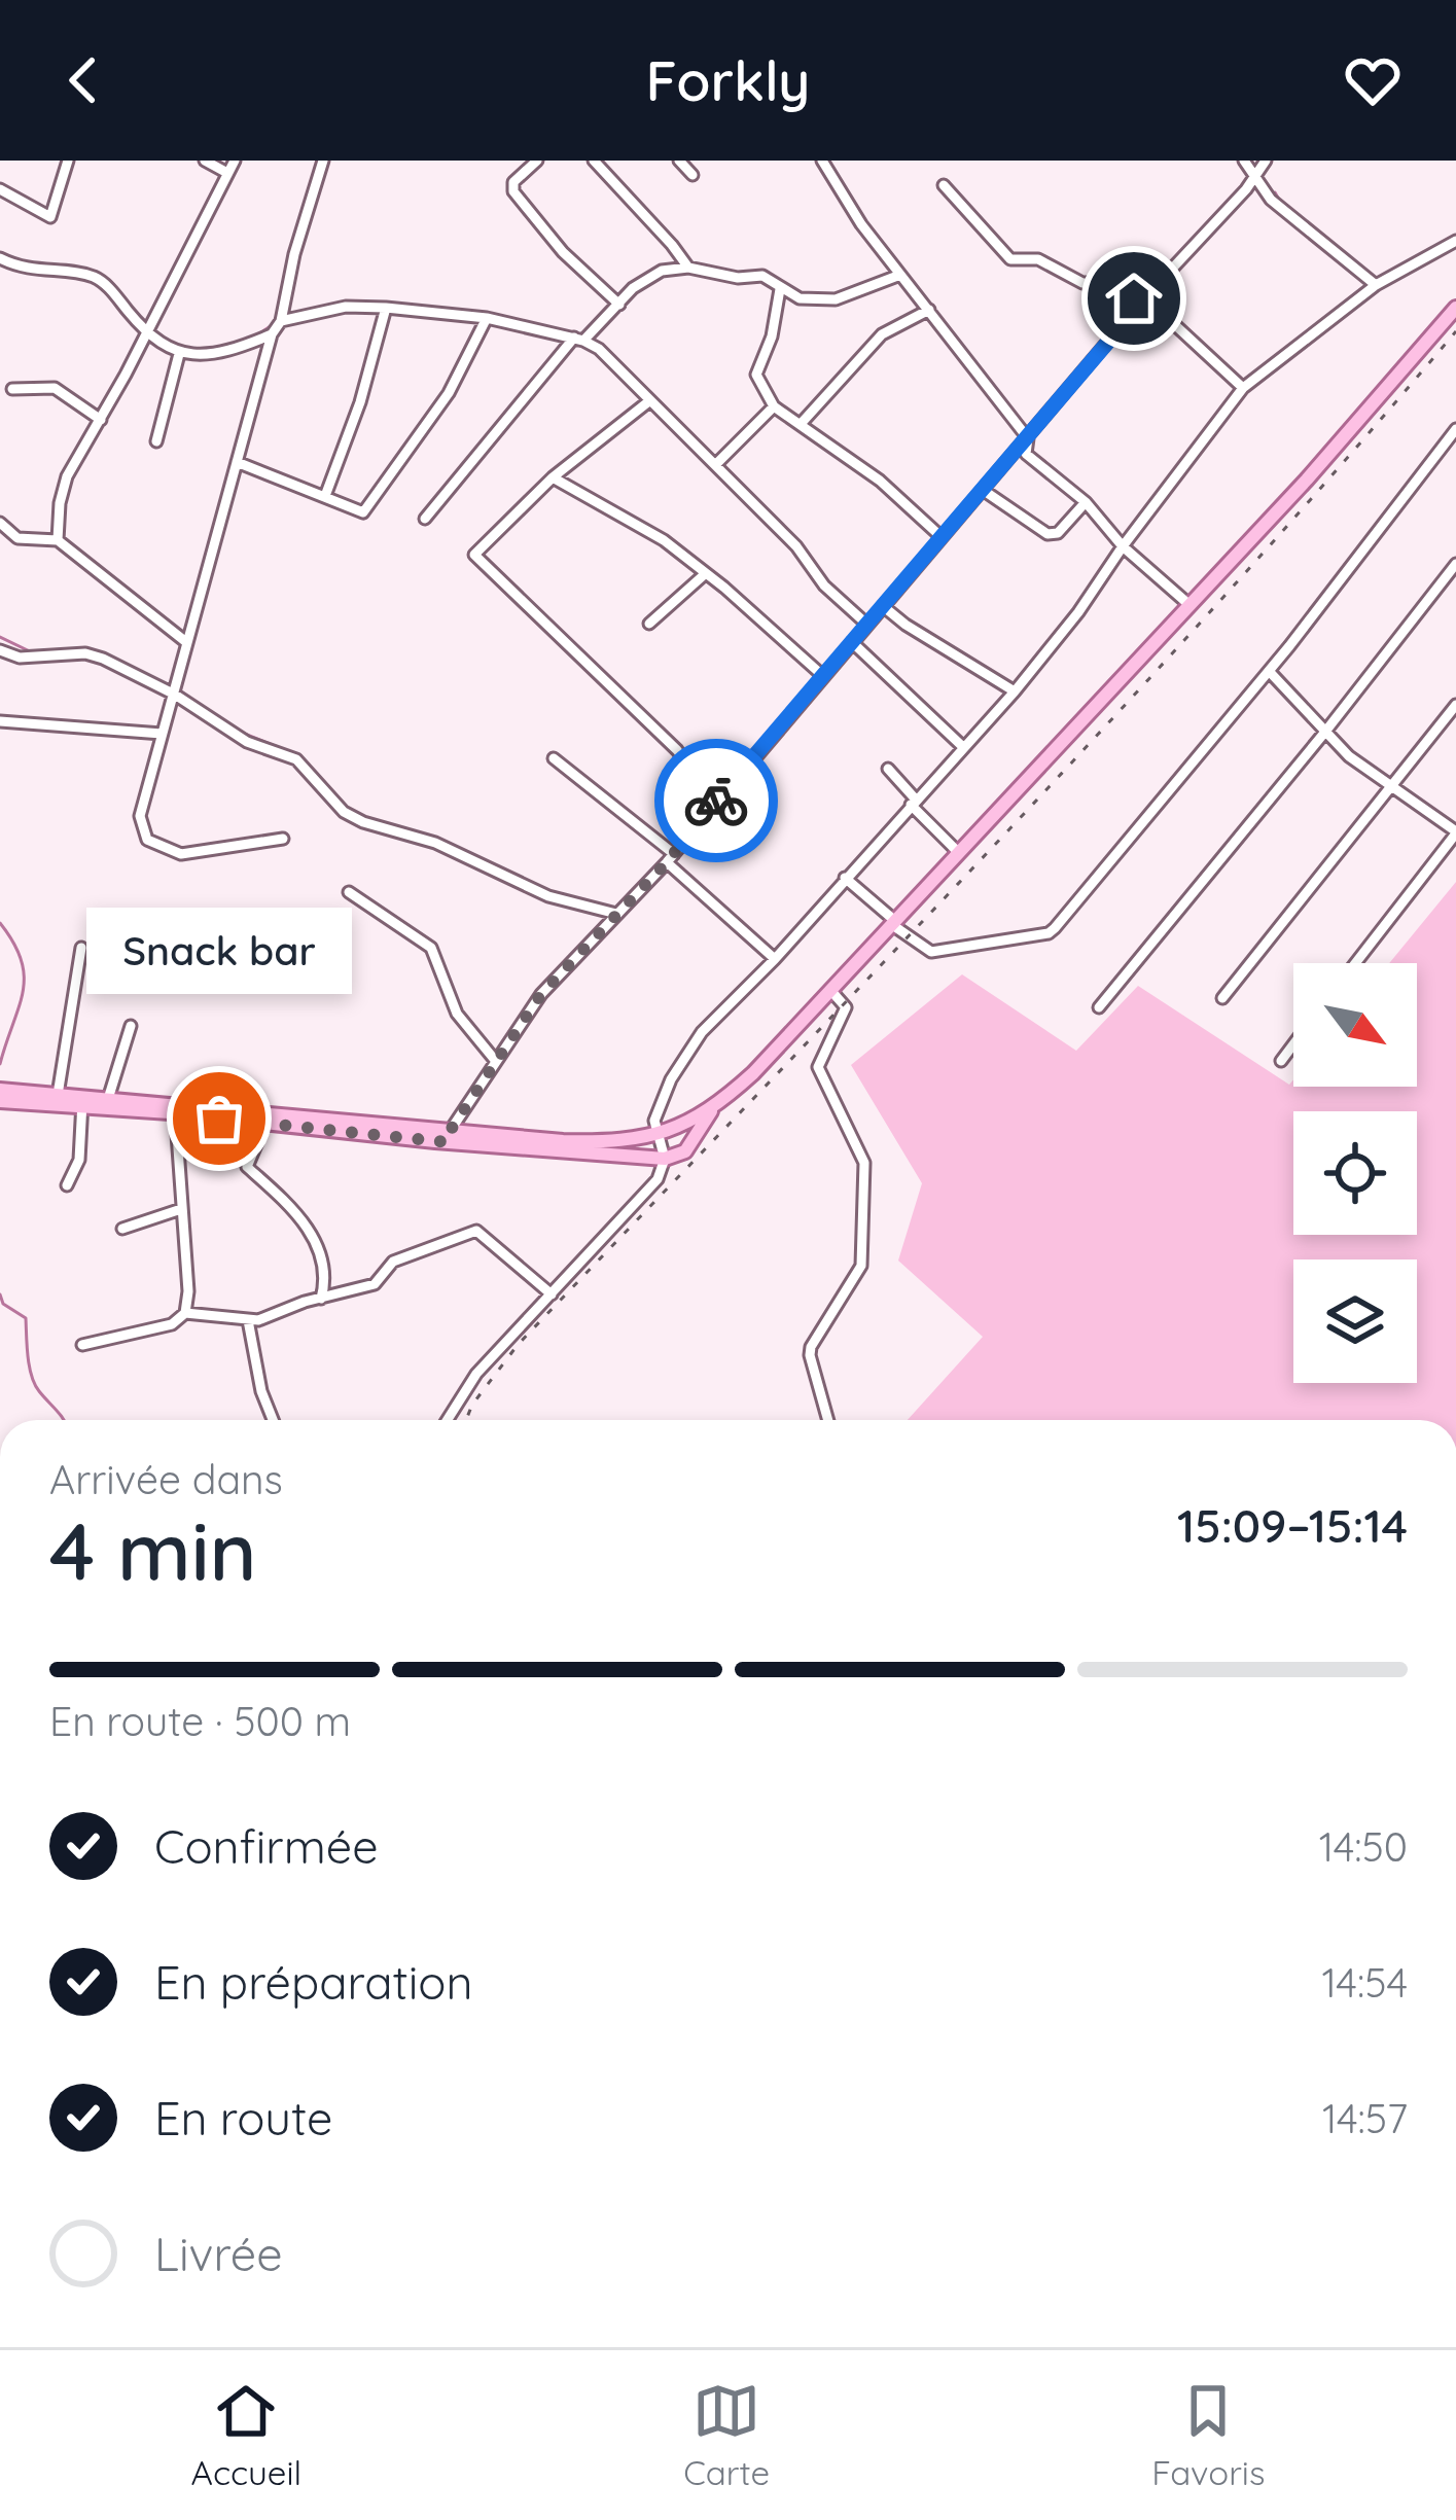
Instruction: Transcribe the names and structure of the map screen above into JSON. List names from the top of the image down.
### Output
{
  "places": ["Snack bar"],
  "north": "bottom right",
  "page": {
    "header": "Forkly",
    "bubble": "Snack bar",
    "heading": ["4 min", "Arrivée dans", "15:09–15:14"],
    "bar": "En route · 500 m",
    "list": [
      ["Confirmée", "14:50"],
      ["En préparation", "14:54"],
      ["En route", "14:57"],
      "Livrée"
    ],
    "tabs": ["Accueil", "Carte", "Favoris"]
  }
}
